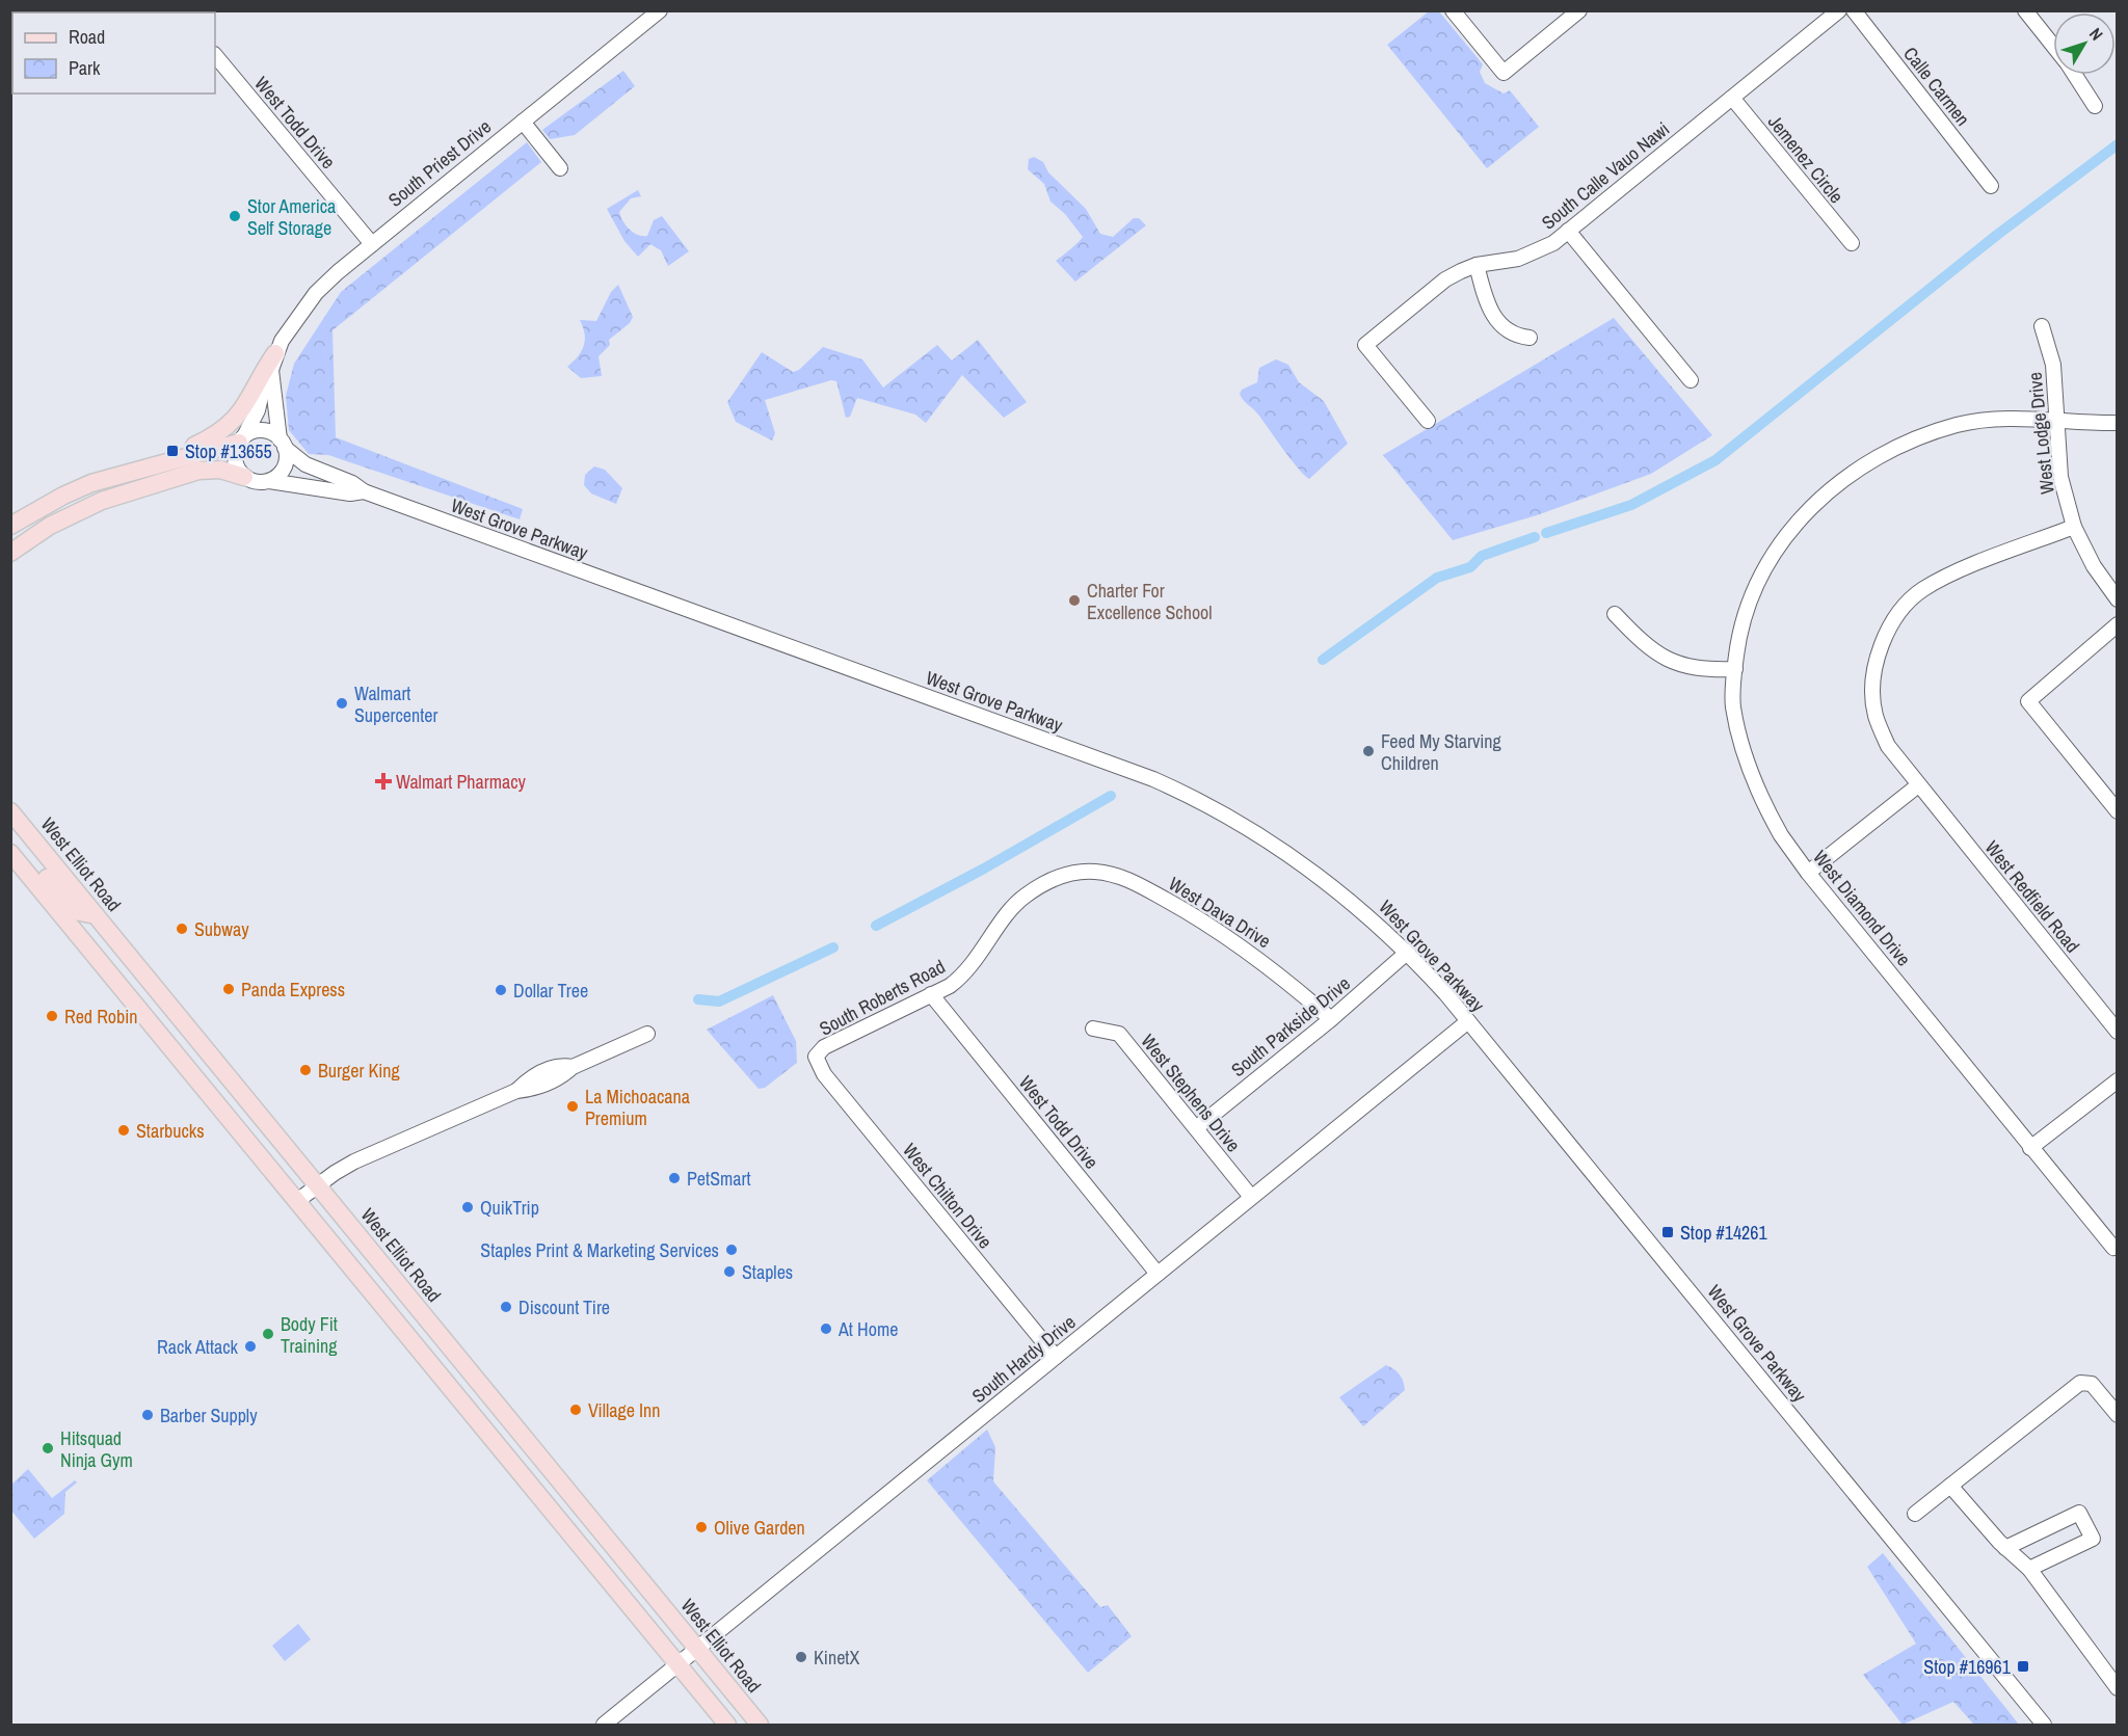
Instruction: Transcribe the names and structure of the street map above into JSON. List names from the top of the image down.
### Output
{
  "streets": {
    "main road": ["West Elliot Road"],
    "street": [
      "Calle Carmen",
      "West Todd Drive",
      "Jemenez Circle",
      "South Priest Drive",
      "South Calle Vauo Nawi",
      "West Lodge Drive",
      "West Grove Parkway",
      "West Redfield Road",
      "West Diamond Drive",
      "West Dava Drive",
      "South Roberts Road",
      "South Parkside Drive",
      "West Stephens Drive",
      "West Chilton Drive",
      "South Hardy Drive"
    ]
  },
  "crossings": [
    ["West Todd Drive", "South Priest Drive"],
    ["West Todd Drive", "South Roberts Road"],
    ["West Todd Drive", "South Hardy Drive"],
    ["Jemenez Circle", "South Calle Vauo Nawi"],
    ["South Priest Drive", "West Grove Parkway"],
    ["West Lodge Drive", "West Redfield Road"],
    ["West Grove Parkway", "South Parkside Drive"],
    ["West Grove Parkway", "South Hardy Drive"],
    ["West Elliot Road", "South Hardy Drive"],
    ["West Dava Drive", "South Roberts Road"],
    ["West Dava Drive", "South Parkside Drive"],
    ["South Roberts Road", "West Chilton Drive"],
    ["South Parkside Drive", "West Stephens Drive"],
    ["West Stephens Drive", "South Hardy Drive"],
    ["West Chilton Drive", "South Hardy Drive"]
  ],
  "places": {
    "other": [
      "Stor America Self Storage",
      "Charter For Excellence School",
      "Walmart Supercenter",
      "Feed My Starving Children",
      "Subway",
      "Panda Express",
      "Dollar Tree",
      "Red Robin",
      "Burger King",
      "La Michoacana Premium",
      "Starbucks",
      "PetSmart",
      "QuikTrip",
      "Staples Print & Marketing Services",
      "Staples",
      "Discount Tire",
      "At Home",
      "Body Fit Training",
      "Rack Attack",
      "Village Inn",
      "Barber Supply",
      "Hitsquad Ninja Gym",
      "Olive Garden",
      "KinetX"
    ],
    "transit": ["Stop #13655", "Stop #14261", "Stop #16961"],
    "health": ["Walmart Pharmacy"]
  },
  "legend": ["Road", "Park"],
  "north": "top right"
}
